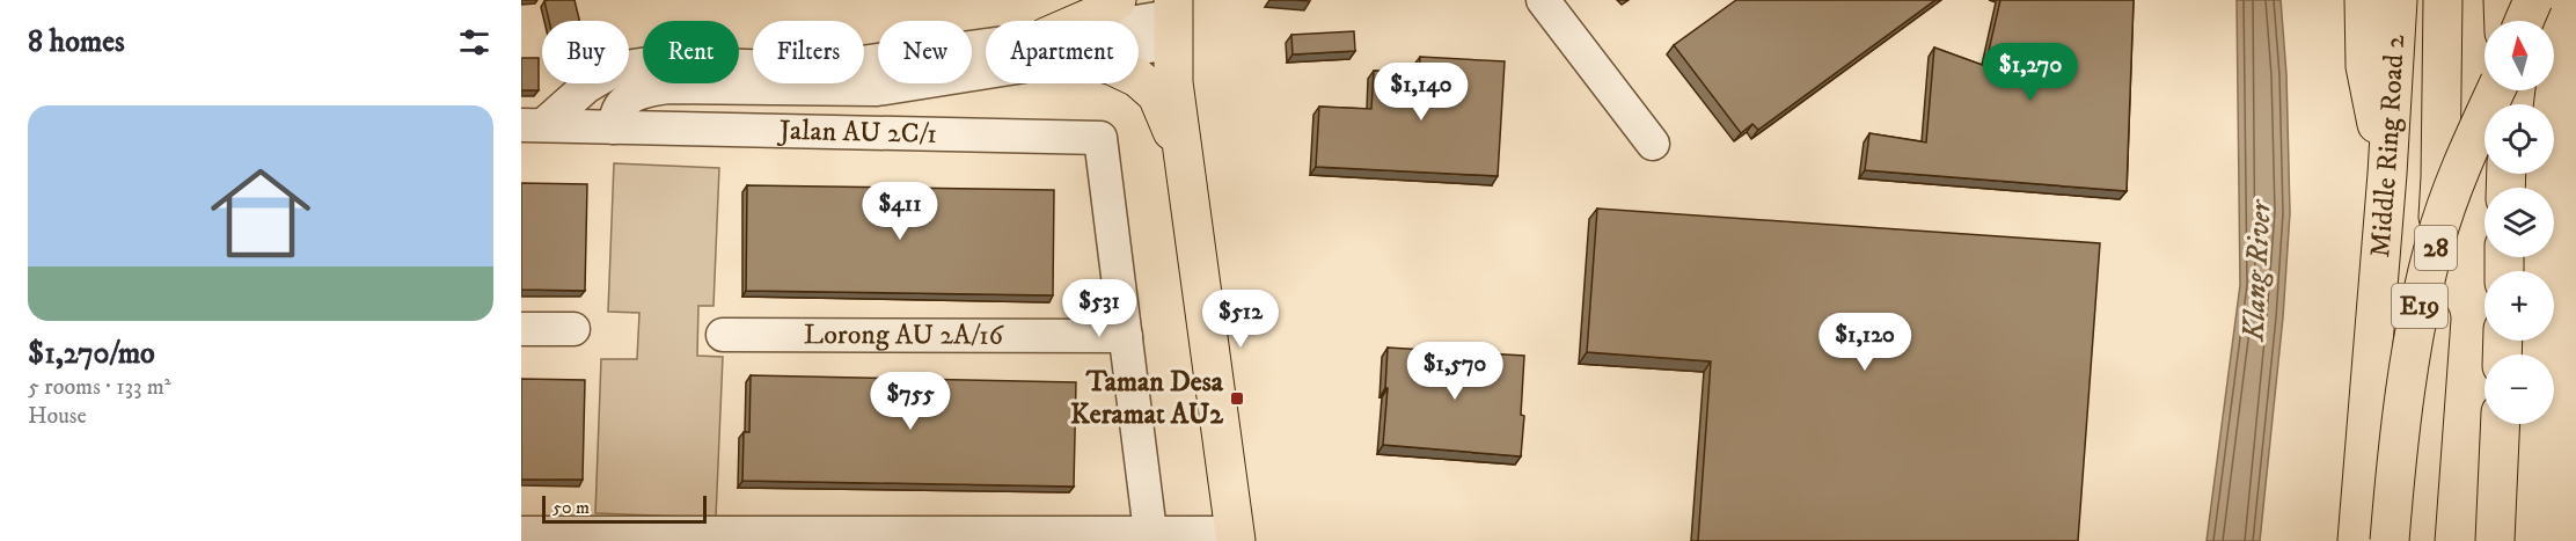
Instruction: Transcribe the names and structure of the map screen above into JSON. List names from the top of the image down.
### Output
{
  "streets": {
    "main road": ["Middle Ring Road 2", "28", "E19"],
    "street": ["Jalan AU 2C/1", "Lorong AU 2A/16"]
  },
  "crossings": [
    ["Jalan AU 2C/1", "Lorong AU 2A/16"]
  ],
  "water": ["Klang River"],
  "places": {
    "transit": ["Taman Desa Keramat AU2"]
  },
  "scale_bar": "50 m",
  "north": "top",
  "page": {
    "heading": "8 homes",
    "map_buttons": ["+", "−"],
    "chip": [
      "Buy",
      "Rent",
      "Filters",
      "New",
      "Apartment"
    ],
    "price": [
      "$1,270",
      "$1,140",
      "$411",
      "$531",
      "$512",
      "$1,120",
      "$1,570",
      "$755"
    ],
    "list": [
      {
        "name": "$1,270/mo",
        "note": "5 rooms · 133 m² · House"
      }
    ],
    "scale": "50 m"
  }
}
